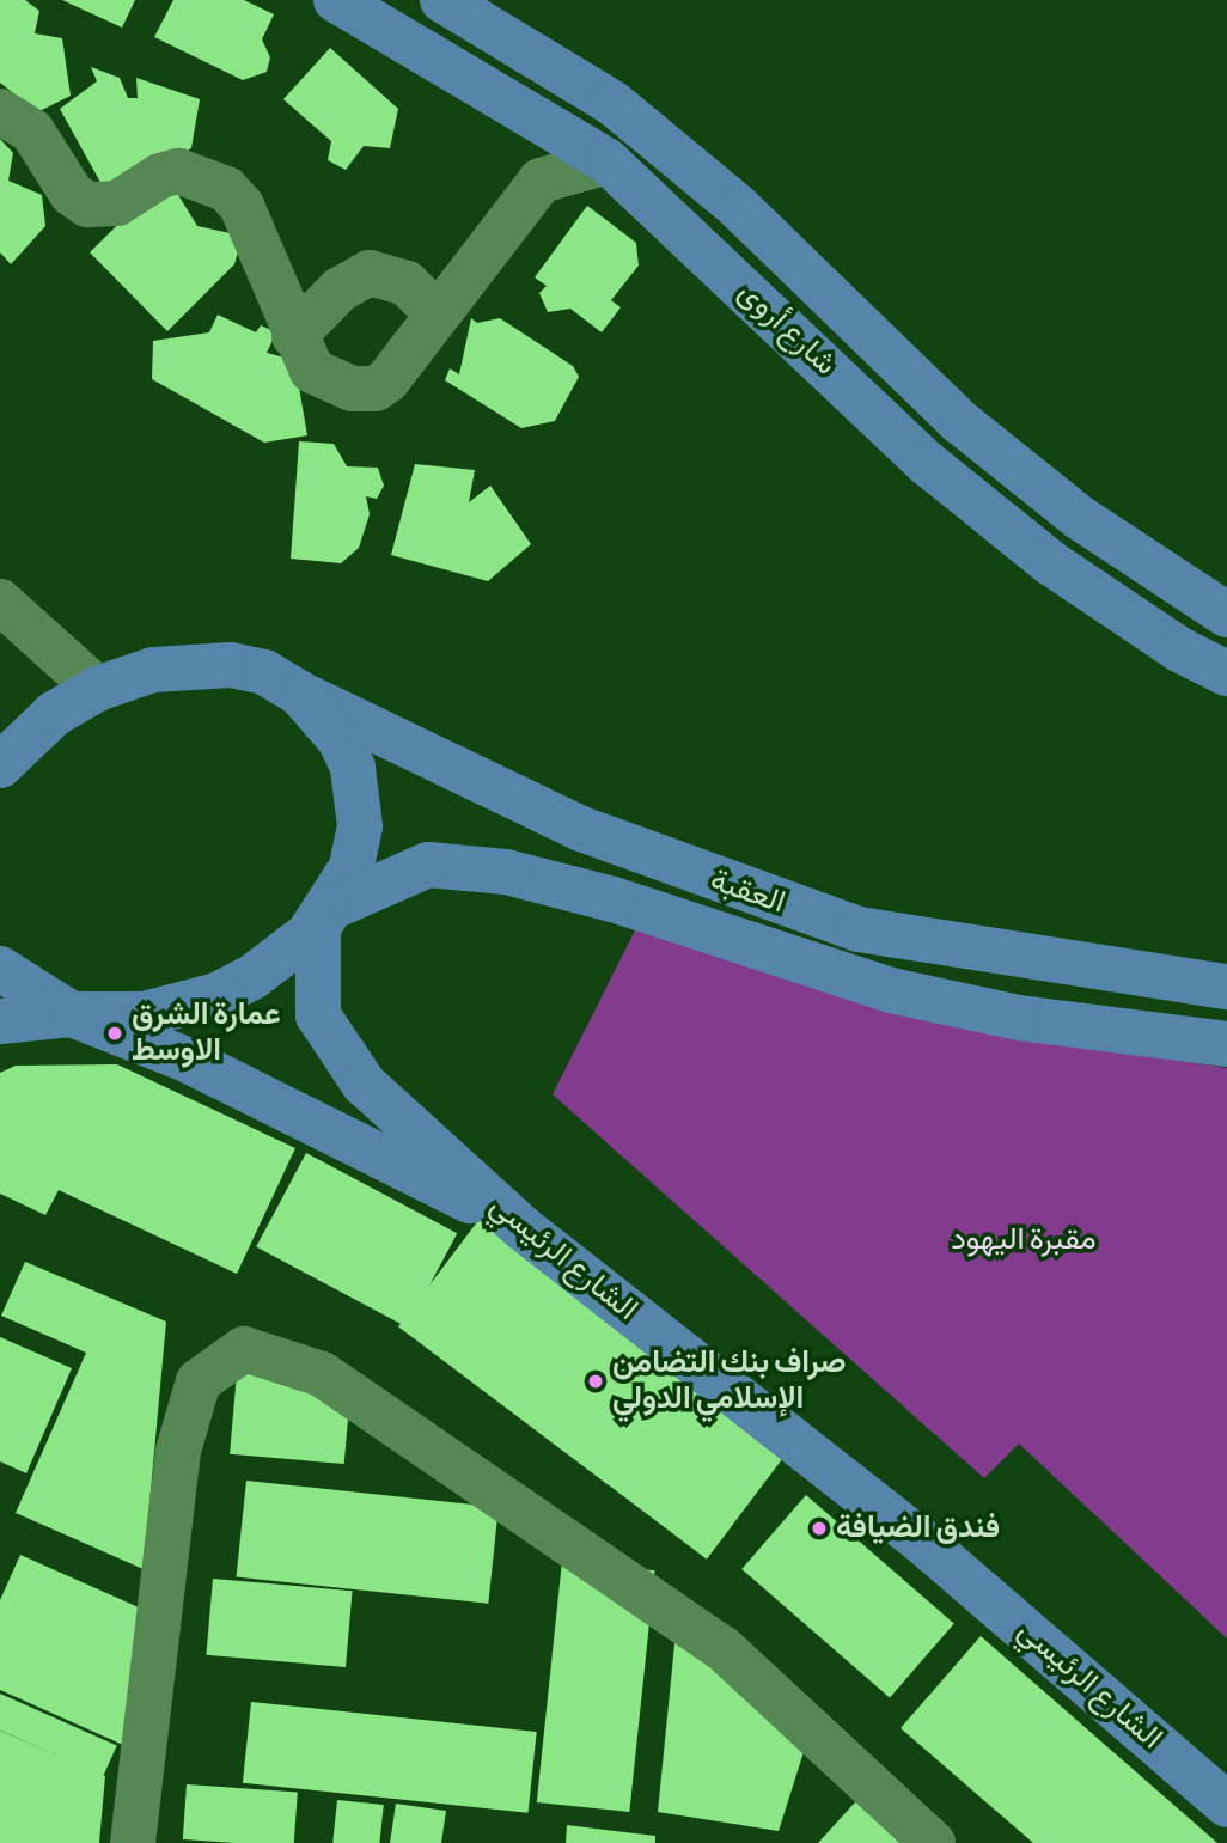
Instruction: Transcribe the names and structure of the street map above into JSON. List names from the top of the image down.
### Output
{
  "streets": {
    "main road": ["شارع أروى", "العقبة", "الشارع الرئيسي"]
  },
  "crossings": [
    ["العقبة", "الشارع الرئيسي"]
  ],
  "parks": ["مقبرة اليهود"],
  "places": ["عمارة الشرق الاوسط", "صراف بنك التضامن الإسلامي الدولي", "فندق الضيافة"]
}
